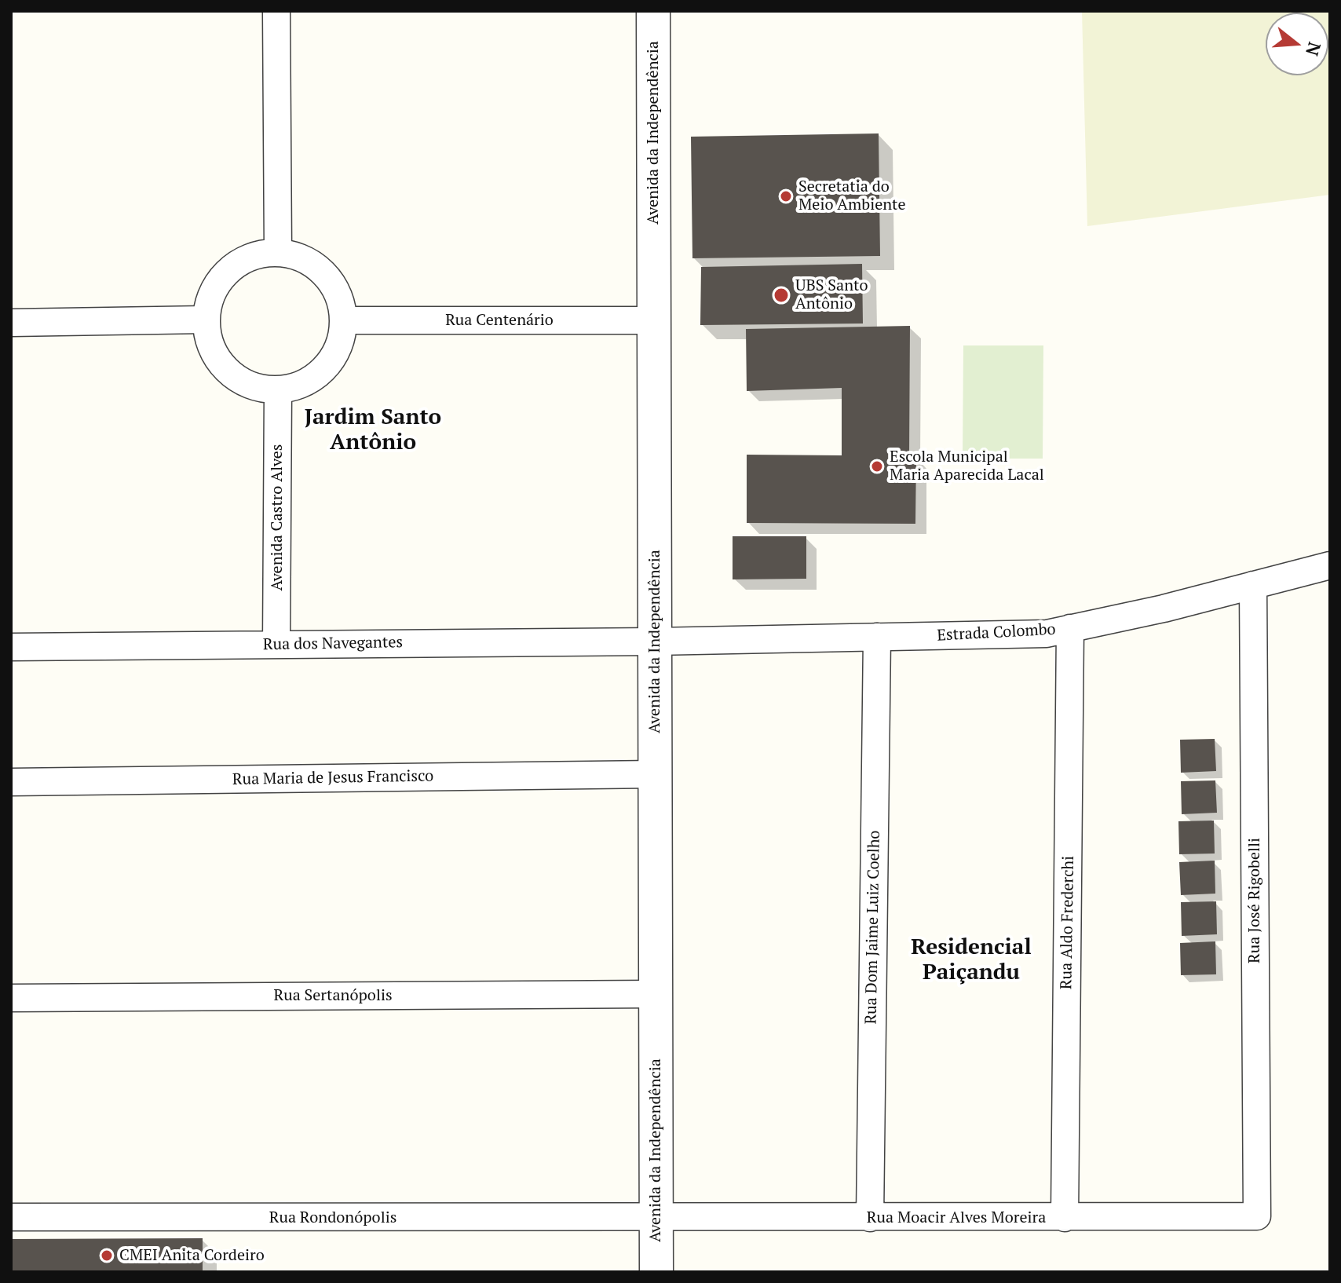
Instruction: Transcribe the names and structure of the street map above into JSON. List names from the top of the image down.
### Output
{
  "streets": {
    "street": [
      "Avenida da Independência",
      "Rua Centenário",
      "Avenida Castro Alves",
      "Estrada Colombo",
      "Rua dos Navegantes",
      "Rua Maria de Jesus Francisco",
      "Rua José Rigobelli",
      "Rua Aldo Frederchi",
      "Rua Dom Jaime Luiz Coelho",
      "Rua Sertanópolis",
      "Rua Rondonópolis",
      "Rua Moacir Alves Moreira"
    ]
  },
  "crossings": [
    ["Avenida da Independência", "Rua Centenário"],
    ["Avenida da Independência", "Estrada Colombo"],
    ["Avenida da Independência", "Rua dos Navegantes"],
    ["Avenida da Independência", "Rua Maria de Jesus Francisco"],
    ["Avenida da Independência", "Rua Sertanópolis"],
    ["Avenida da Independência", "Rua Rondonópolis"],
    ["Avenida da Independência", "Rua Moacir Alves Moreira"],
    ["Rua Centenário", "Avenida Castro Alves"],
    ["Avenida Castro Alves", "Rua dos Navegantes"],
    ["Estrada Colombo", "Rua dos Navegantes"],
    ["Estrada Colombo", "Rua José Rigobelli"],
    ["Estrada Colombo", "Rua Aldo Frederchi"],
    ["Estrada Colombo", "Rua Dom Jaime Luiz Coelho"],
    ["Rua José Rigobelli", "Rua Moacir Alves Moreira"],
    ["Rua Aldo Frederchi", "Rua Moacir Alves Moreira"],
    ["Rua Dom Jaime Luiz Coelho", "Rua Moacir Alves Moreira"],
    ["Rua Rondonópolis", "Rua Moacir Alves Moreira"]
  ],
  "districts": ["Jardim Santo Antônio", "Residencial Paiçandu"],
  "places": [
    "Secretatia do Meio Ambiente",
    "UBS Santo Antônio",
    "Escola Municipal Maria Aparecida Lacal",
    "CMEI Anita Cordeiro"
  ],
  "north": "right"
}
